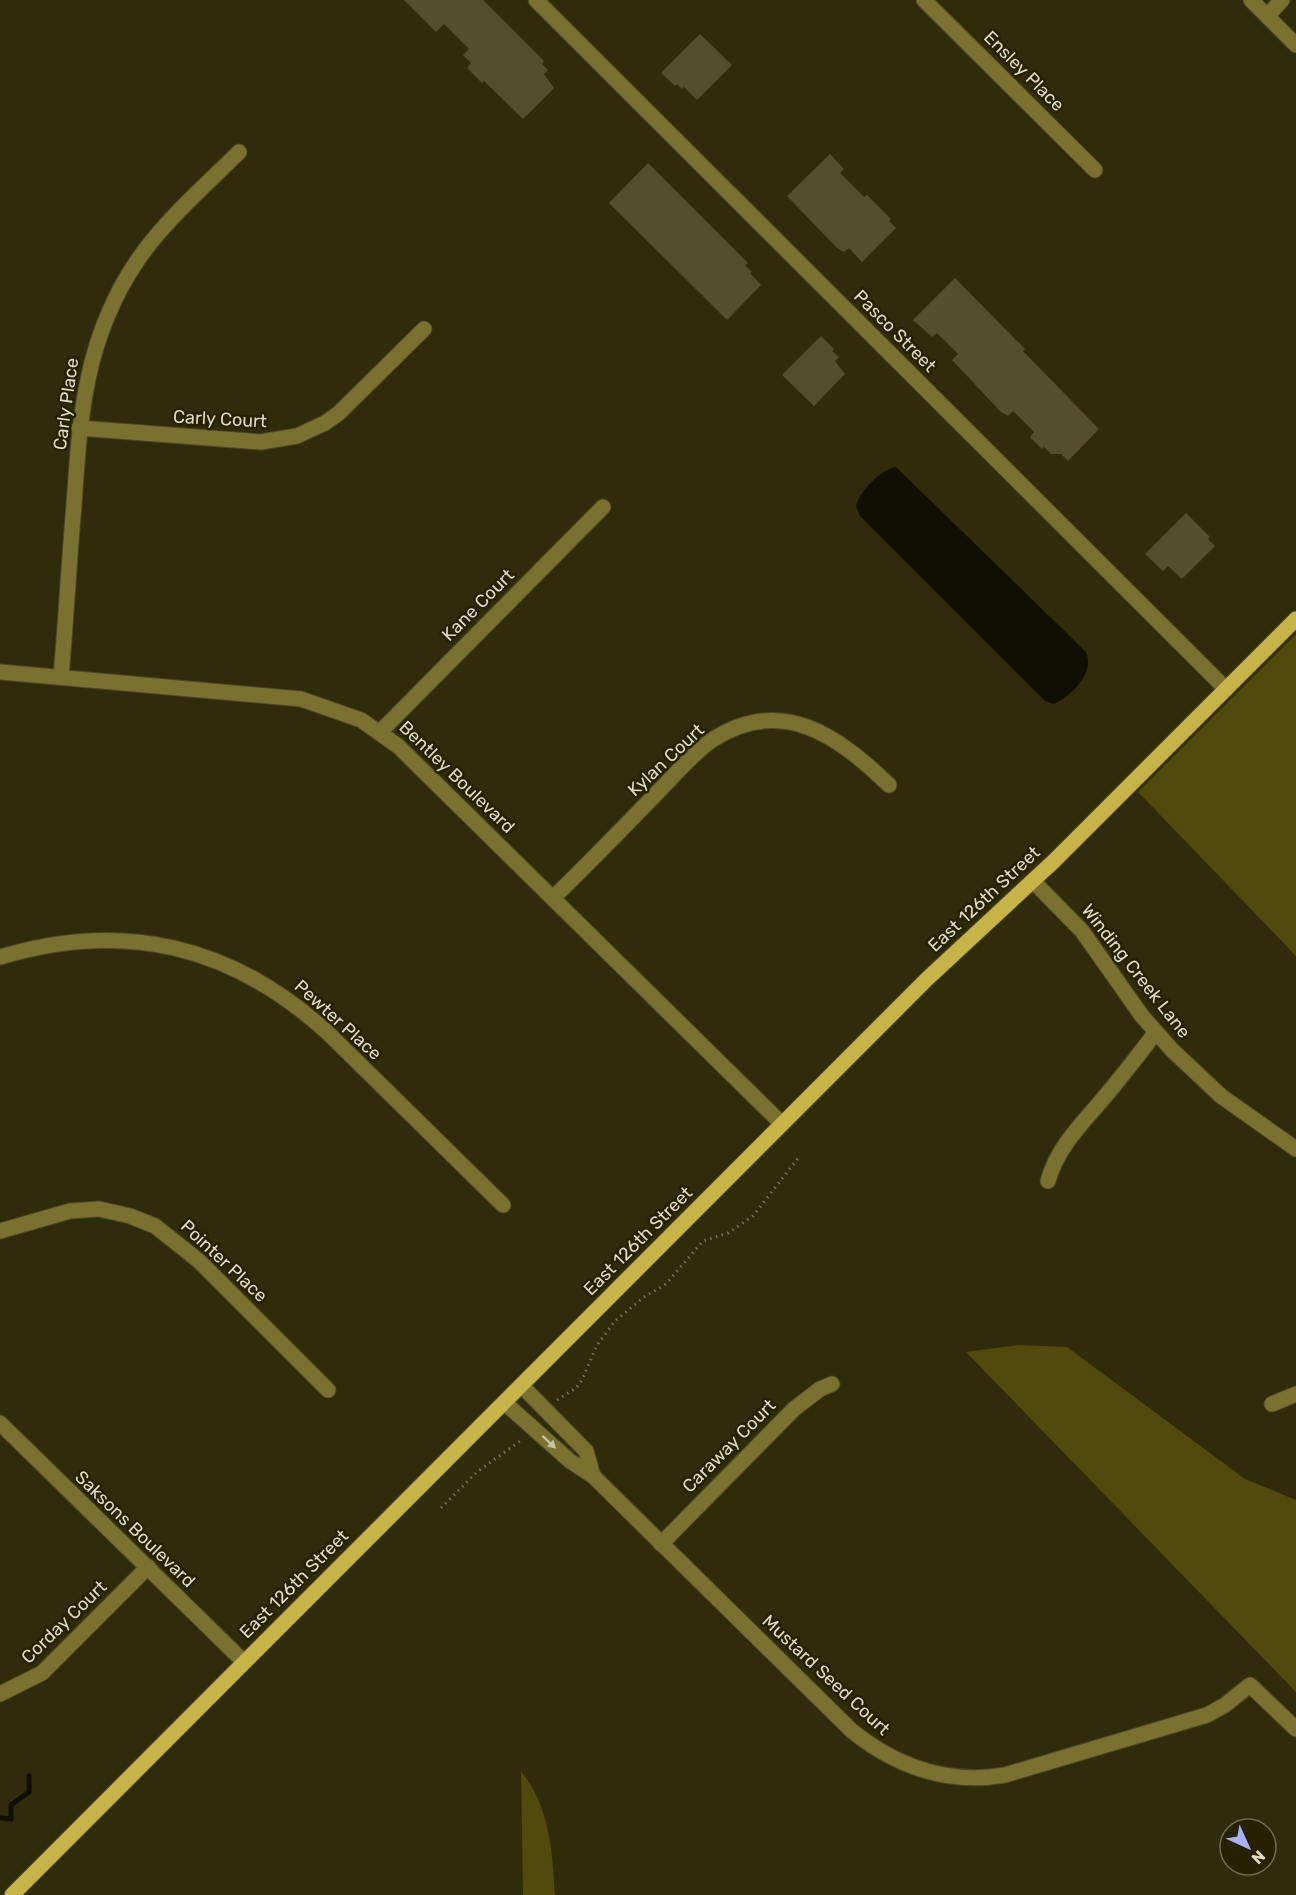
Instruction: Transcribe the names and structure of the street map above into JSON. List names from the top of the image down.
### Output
{
  "streets": {
    "main road": ["East 126th Street"],
    "street": [
      "Ensley Place",
      "Pasco Street",
      "Carly Place",
      "Carly Court",
      "Kane Court",
      "Kylan Court",
      "Bentley Boulevard",
      "Winding Creek Lane",
      "Pewter Place",
      "Pointer Place",
      "Caraway Court",
      "Saksons Boulevard",
      "Corday Court",
      "Mustard Seed Court"
    ]
  },
  "crossings": [
    ["Pasco Street", "East 126th Street"],
    ["Carly Place", "Carly Court"],
    ["Carly Place", "Bentley Boulevard"],
    ["Kane Court", "Bentley Boulevard"],
    ["Kylan Court", "Bentley Boulevard"],
    ["Bentley Boulevard", "East 126th Street"],
    ["East 126th Street", "Winding Creek Lane"],
    ["East 126th Street", "Saksons Boulevard"],
    ["East 126th Street", "Mustard Seed Court"],
    ["Caraway Court", "Mustard Seed Court"],
    ["Saksons Boulevard", "Corday Court"]
  ],
  "north": "bottom right"
}
